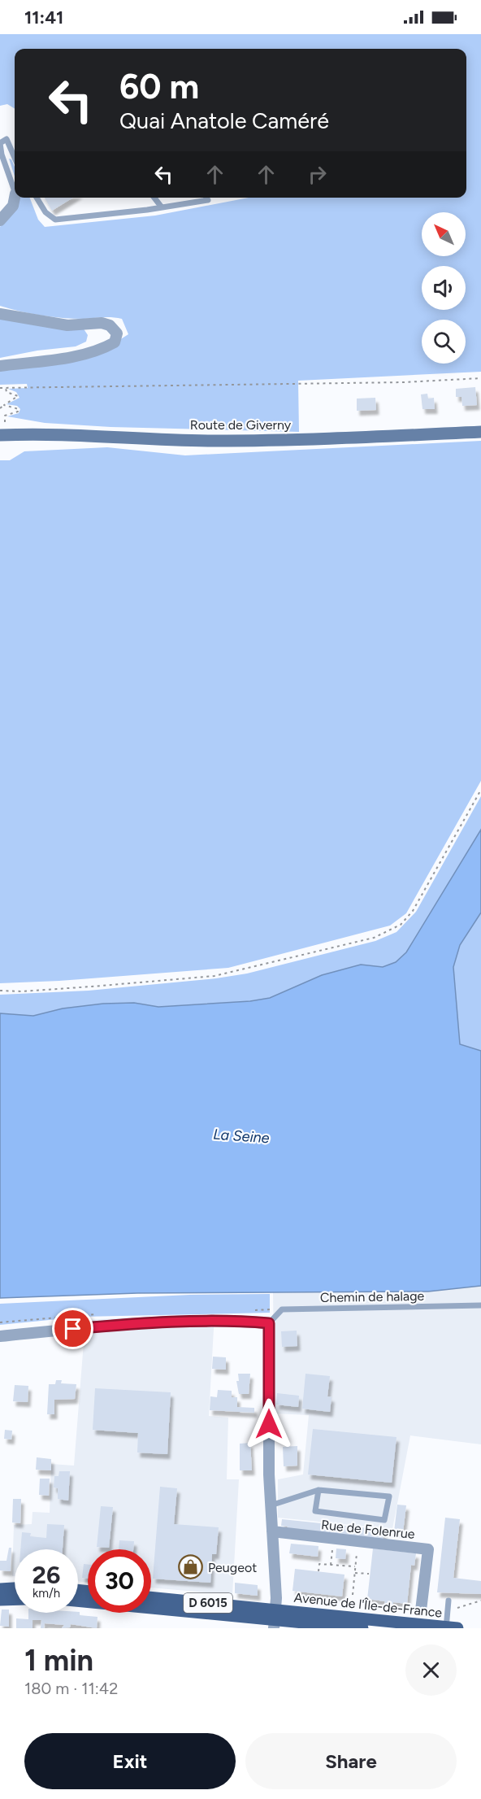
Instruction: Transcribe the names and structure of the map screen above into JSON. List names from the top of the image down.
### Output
{
  "streets": {
    "main road": ["Route de Giverny", "D 6015", "Avenue de l'Île-de-France"],
    "street": ["Rue de Folenrue"],
    "lane": ["Chemin de halage"]
  },
  "crossings": [
    ["D 6015", "Avenue de l'Île-de-France"]
  ],
  "water": ["La Seine"],
  "places": {
    "shop": ["Peugeot"]
  },
  "north": "top left",
  "page": {
    "status": "11:41",
    "turn": ["60 m", "Quai Anatole Caméré"],
    "speed": "26 km/h",
    "limit": "30",
    "heading": ["1 min", "180 m · 11:42"],
    "buttons": ["Exit", "Share"]
  }
}
